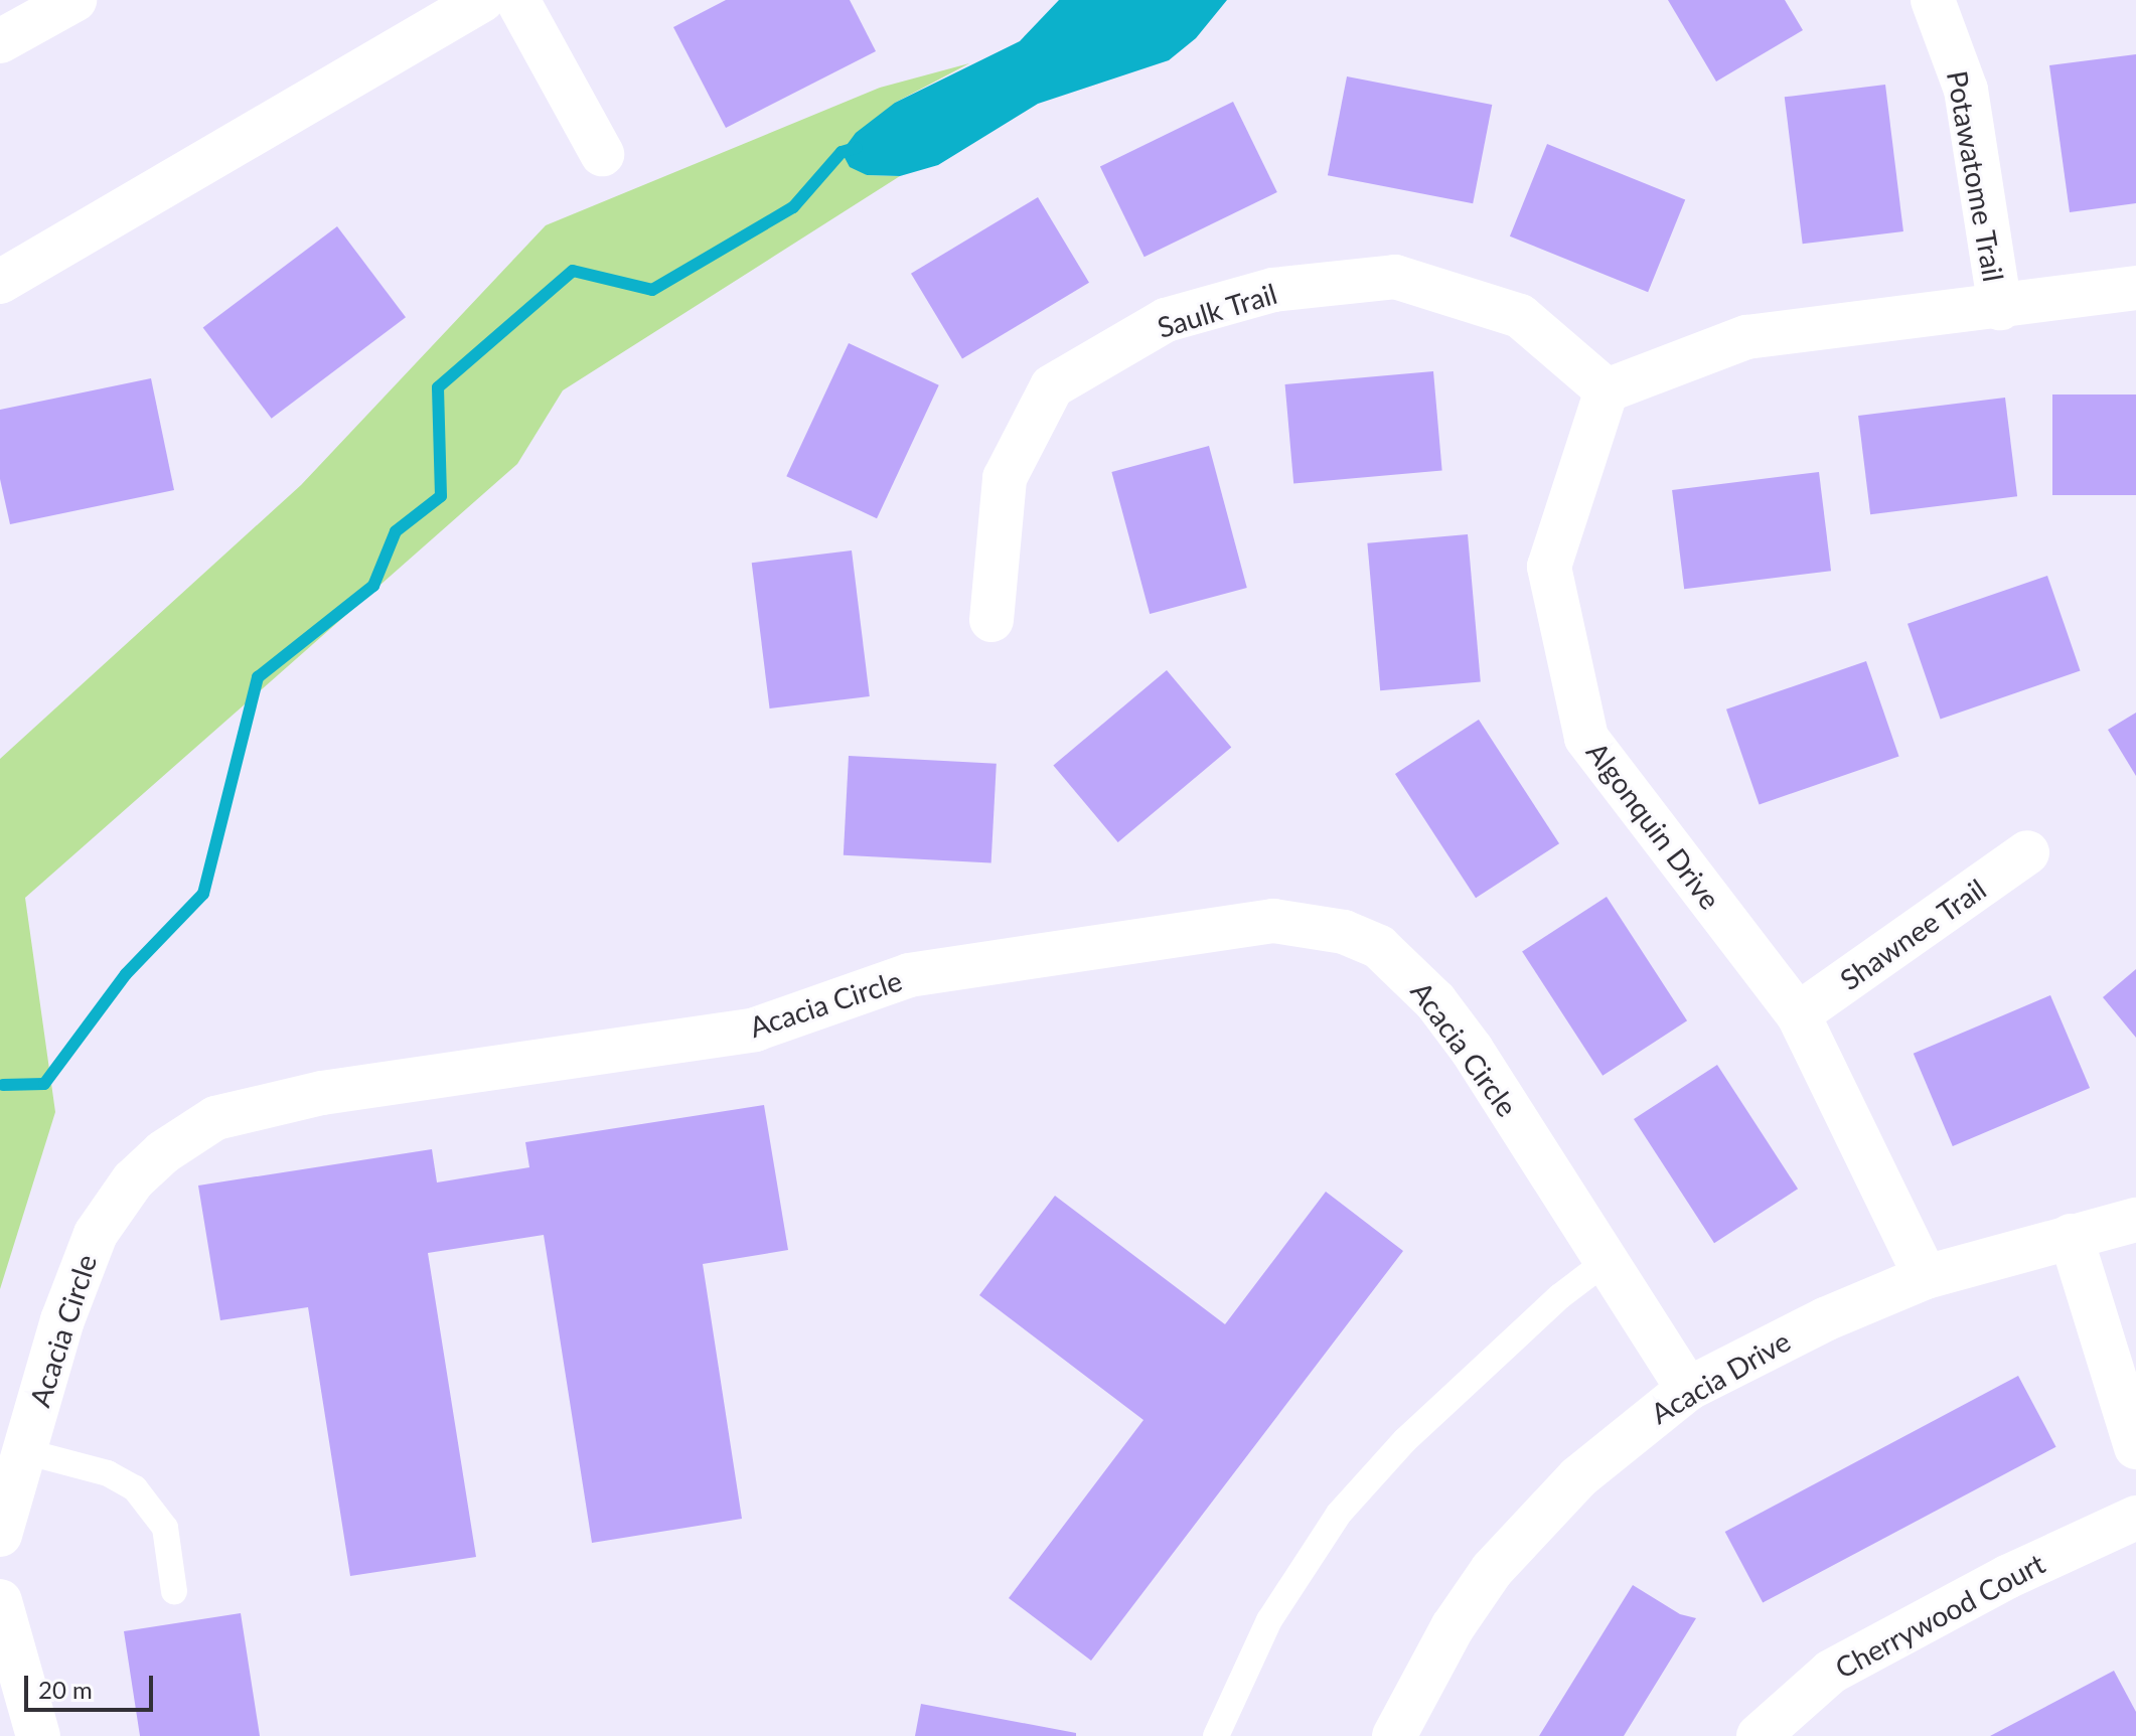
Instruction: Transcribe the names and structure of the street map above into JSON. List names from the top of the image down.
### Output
{
  "streets": {
    "street": [
      "Potawatome Trail",
      "Saulk Trail",
      "Algonquin Drive",
      "Shawnee Trail",
      "Acacia Circle",
      "Acacia Drive",
      "Cherrywood Court"
    ]
  },
  "crossings": [
    ["Saulk Trail", "Algonquin Drive"],
    ["Algonquin Drive", "Shawnee Trail"],
    ["Algonquin Drive", "Acacia Drive"],
    ["Acacia Circle", "Acacia Drive"]
  ],
  "scale_bar": "20 m"
}
